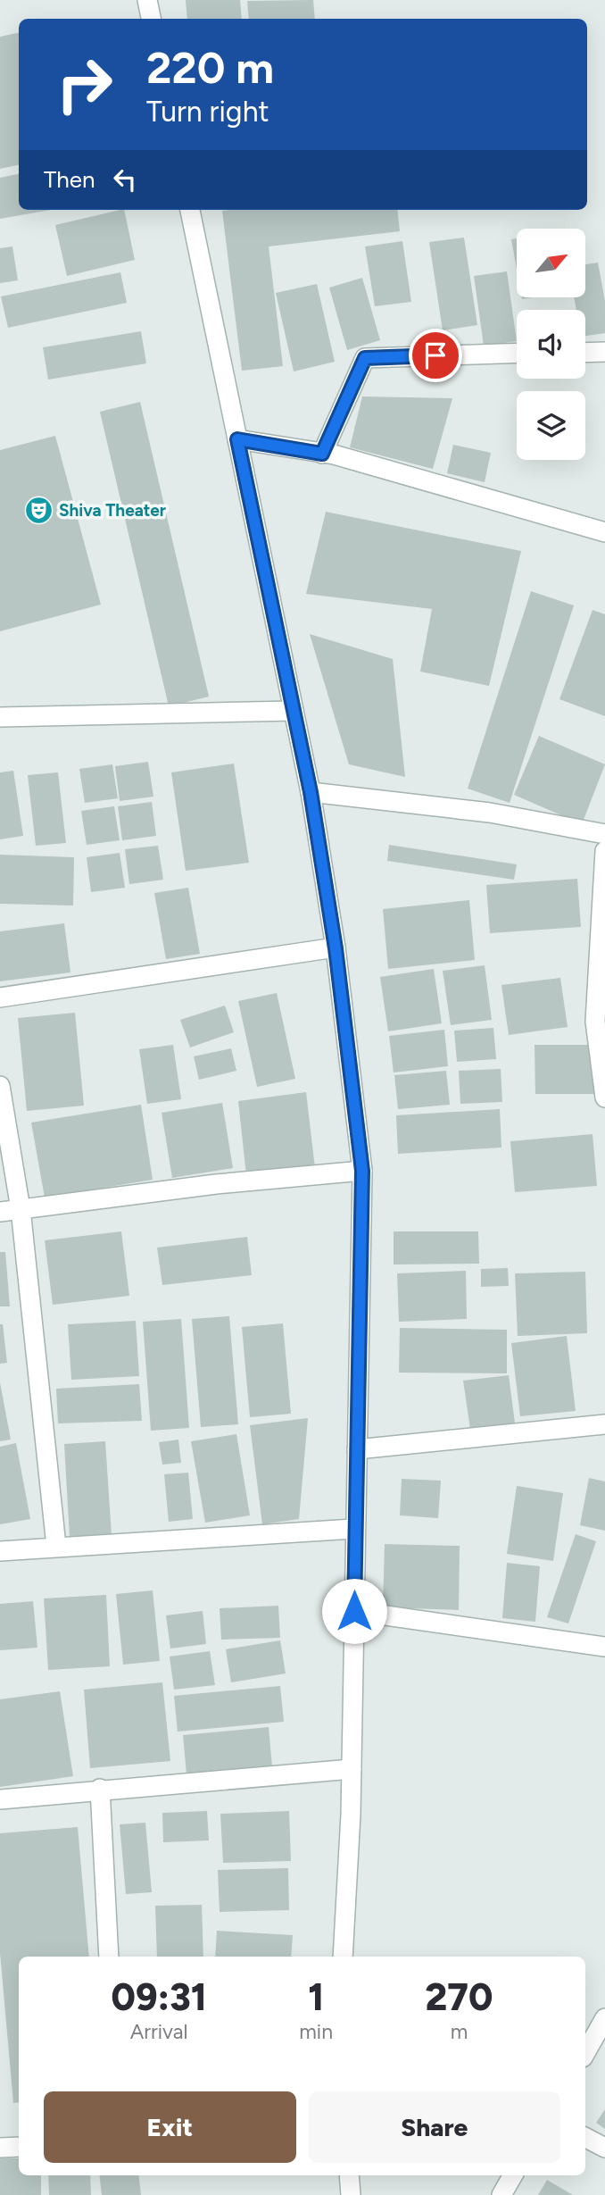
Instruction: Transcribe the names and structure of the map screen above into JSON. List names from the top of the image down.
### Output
{
  "places": {
    "theatre": ["Shiva Theater"]
  },
  "north": "top right",
  "page": {
    "turn": ["220 m", "Turn right"],
    "then": "Then",
    "eta": [
      "09:31",
      "Arrival",
      "1",
      "min",
      "270",
      "m"
    ],
    "buttons": ["Exit", "Share"]
  }
}
